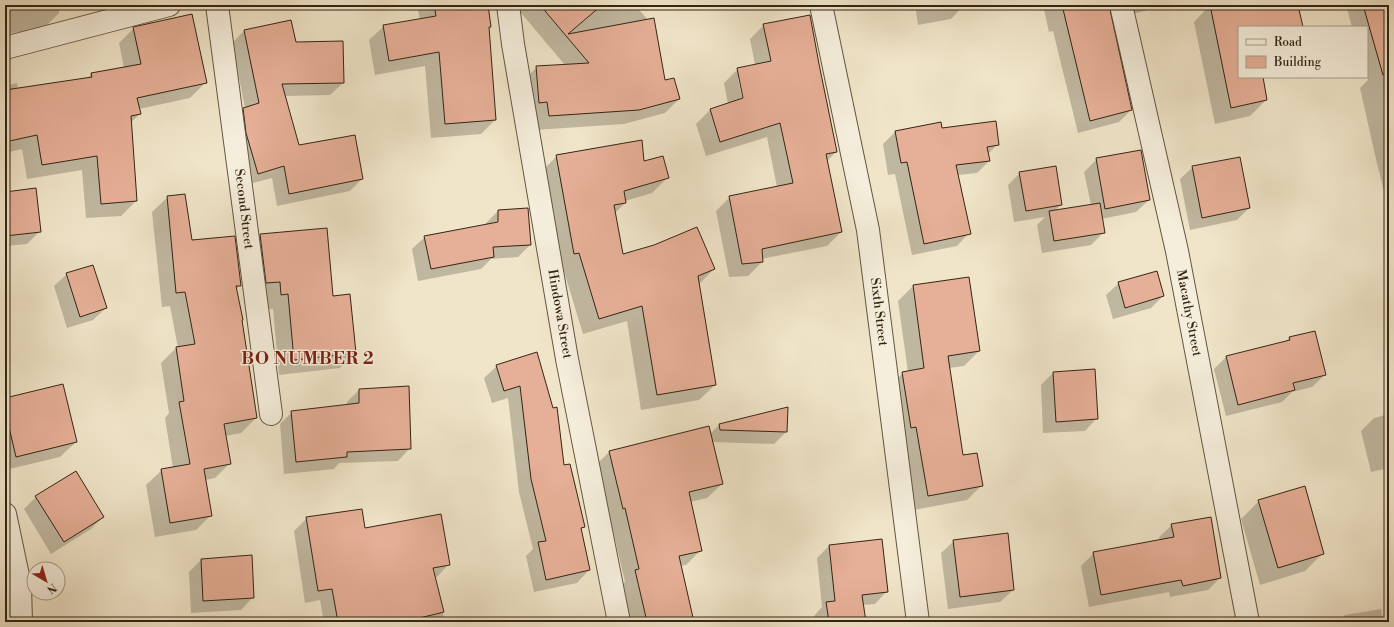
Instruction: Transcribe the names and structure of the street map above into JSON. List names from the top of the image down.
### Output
{
  "streets": {
    "street": [
      "Second Street",
      "Sixth Street",
      "Macathy Street",
      "Hindowa Street"
    ]
  },
  "districts": ["BO NUMBER 2"],
  "legend": ["Road", "Building"],
  "north": "bottom right"
}
